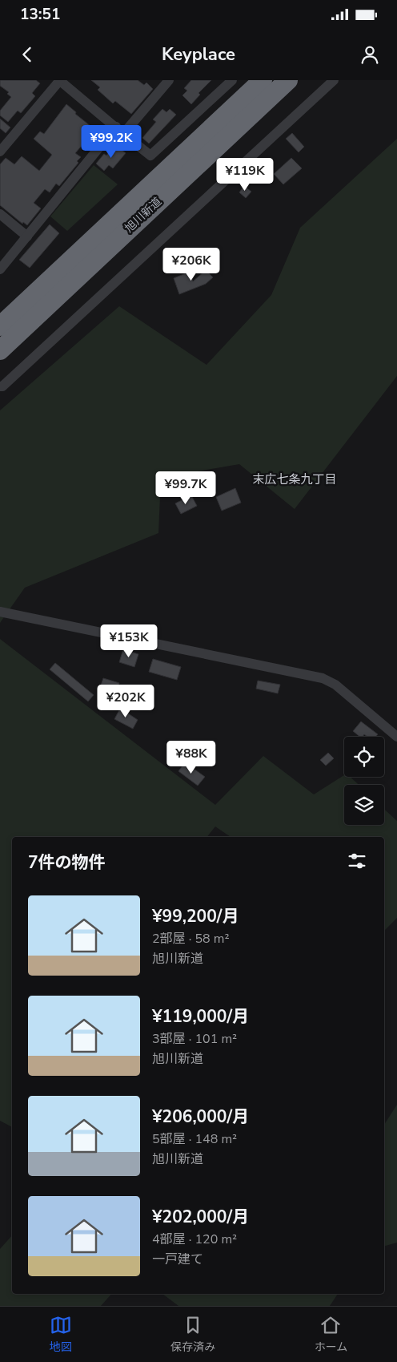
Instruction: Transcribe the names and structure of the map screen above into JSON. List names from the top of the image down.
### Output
{
  "streets": {
    "highway": ["旭川新道"]
  },
  "districts": ["末広七条九丁目"],
  "page": {
    "status": "13:51",
    "header": "Keyplace",
    "price": [
      "¥99.2K",
      "¥119K",
      "¥206K",
      "¥99.7K",
      "¥153K",
      "¥202K",
      "¥88K"
    ],
    "heading": "7件の物件",
    "list": [
      {
        "name": "¥99,200/月",
        "note": "2部屋 · 58 m² · 旭川新道"
      },
      {
        "name": "¥119,000/月",
        "note": "3部屋 · 101 m² · 旭川新道"
      },
      {
        "name": "¥206,000/月",
        "note": "5部屋 · 148 m² · 旭川新道"
      },
      {
        "name": "¥202,000/月",
        "note": "4部屋 · 120 m² · 一戸建て"
      }
    ],
    "tabs": ["地図", "保存済み", "ホーム"]
  }
}
